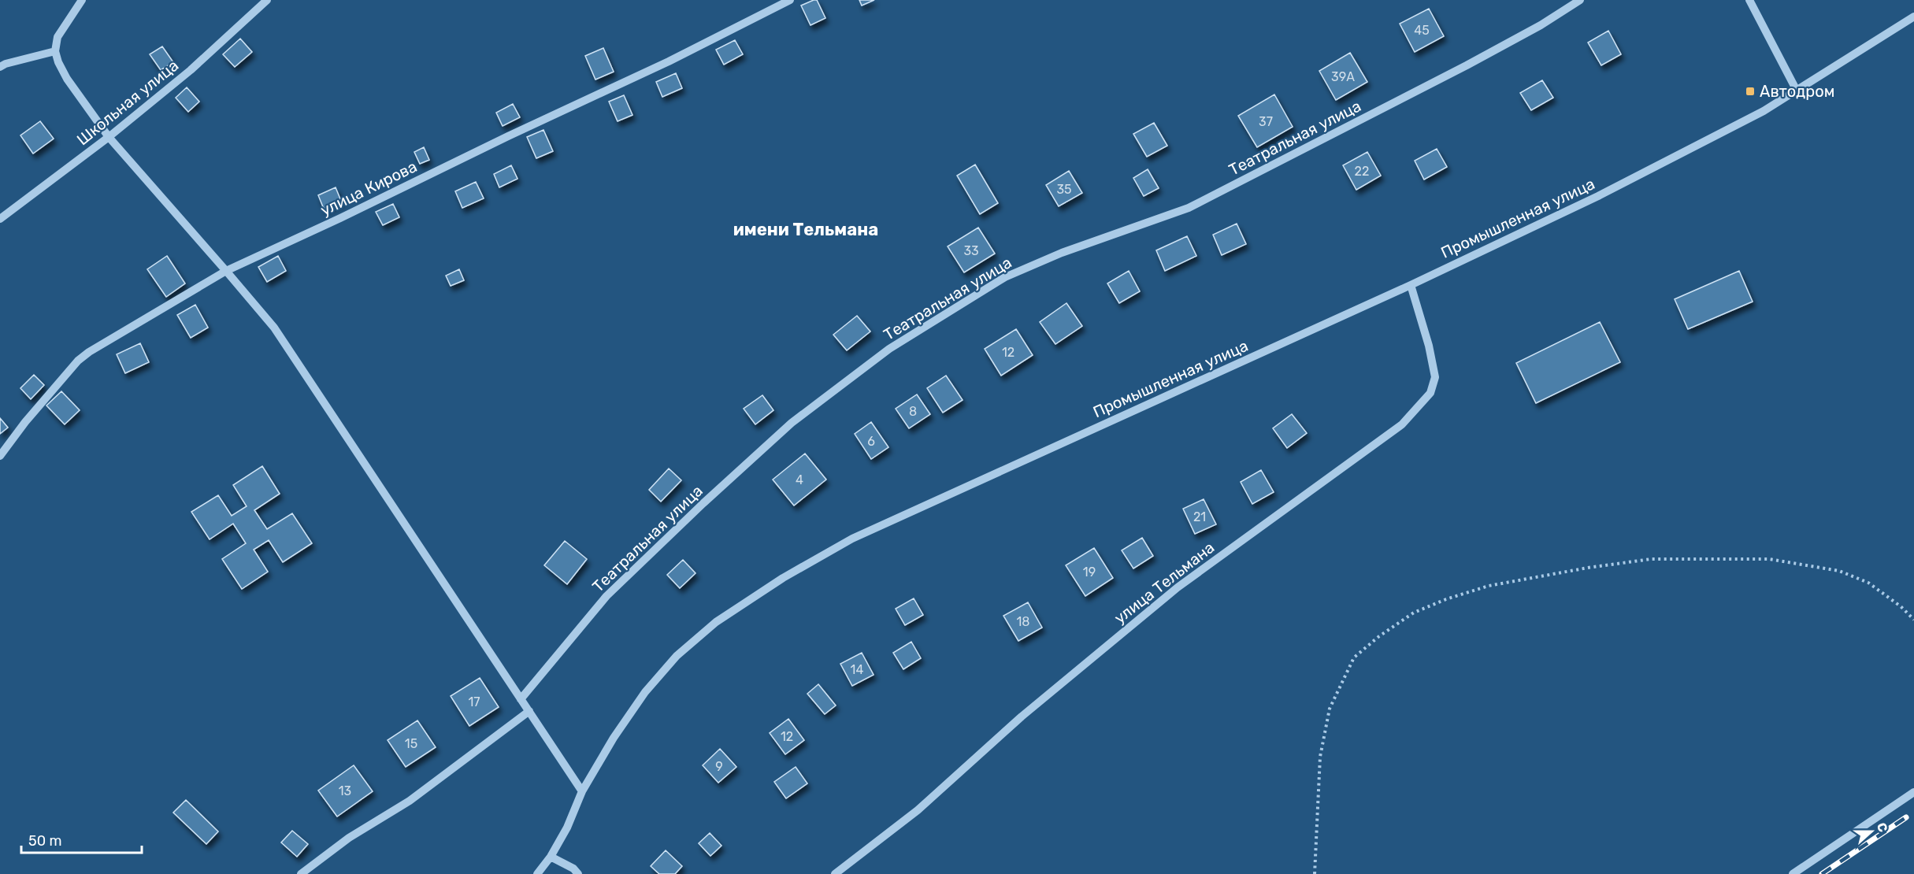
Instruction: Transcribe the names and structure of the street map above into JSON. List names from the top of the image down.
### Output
{
  "streets": {
    "street": [
      "Школьная улица",
      "Театральная улица",
      "улица Кирова",
      "Промышленная улица",
      "улица Тельмана"
    ]
  },
  "crossings": [
    ["Промышленная улица", "улица Тельмана"]
  ],
  "districts": ["имени Тельмана"],
  "places": {
    "transit": ["Автодром"]
  },
  "house_numbers": [
    "45",
    "39А",
    "37",
    "22",
    "35",
    "33",
    "12",
    "8",
    "6",
    "4",
    "21",
    "19",
    "18",
    "14",
    "17",
    "12",
    "15",
    "9",
    "13"
  ],
  "scale_bar": "50 m",
  "north": "right"
}
